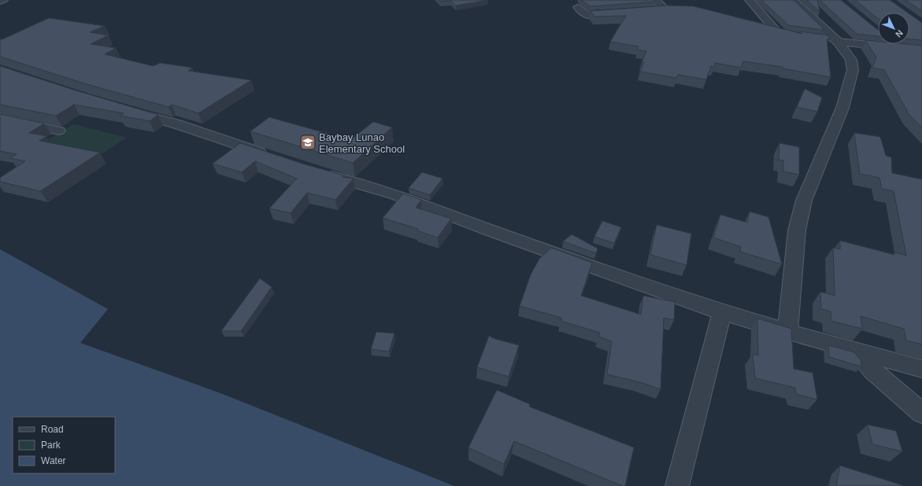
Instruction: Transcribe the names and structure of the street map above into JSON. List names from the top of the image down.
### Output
{
  "places": {
    "school or university": ["Baybay Lunao Elementary School"]
  },
  "legend": ["Road", "Park", "Water"],
  "north": "bottom right"
}
